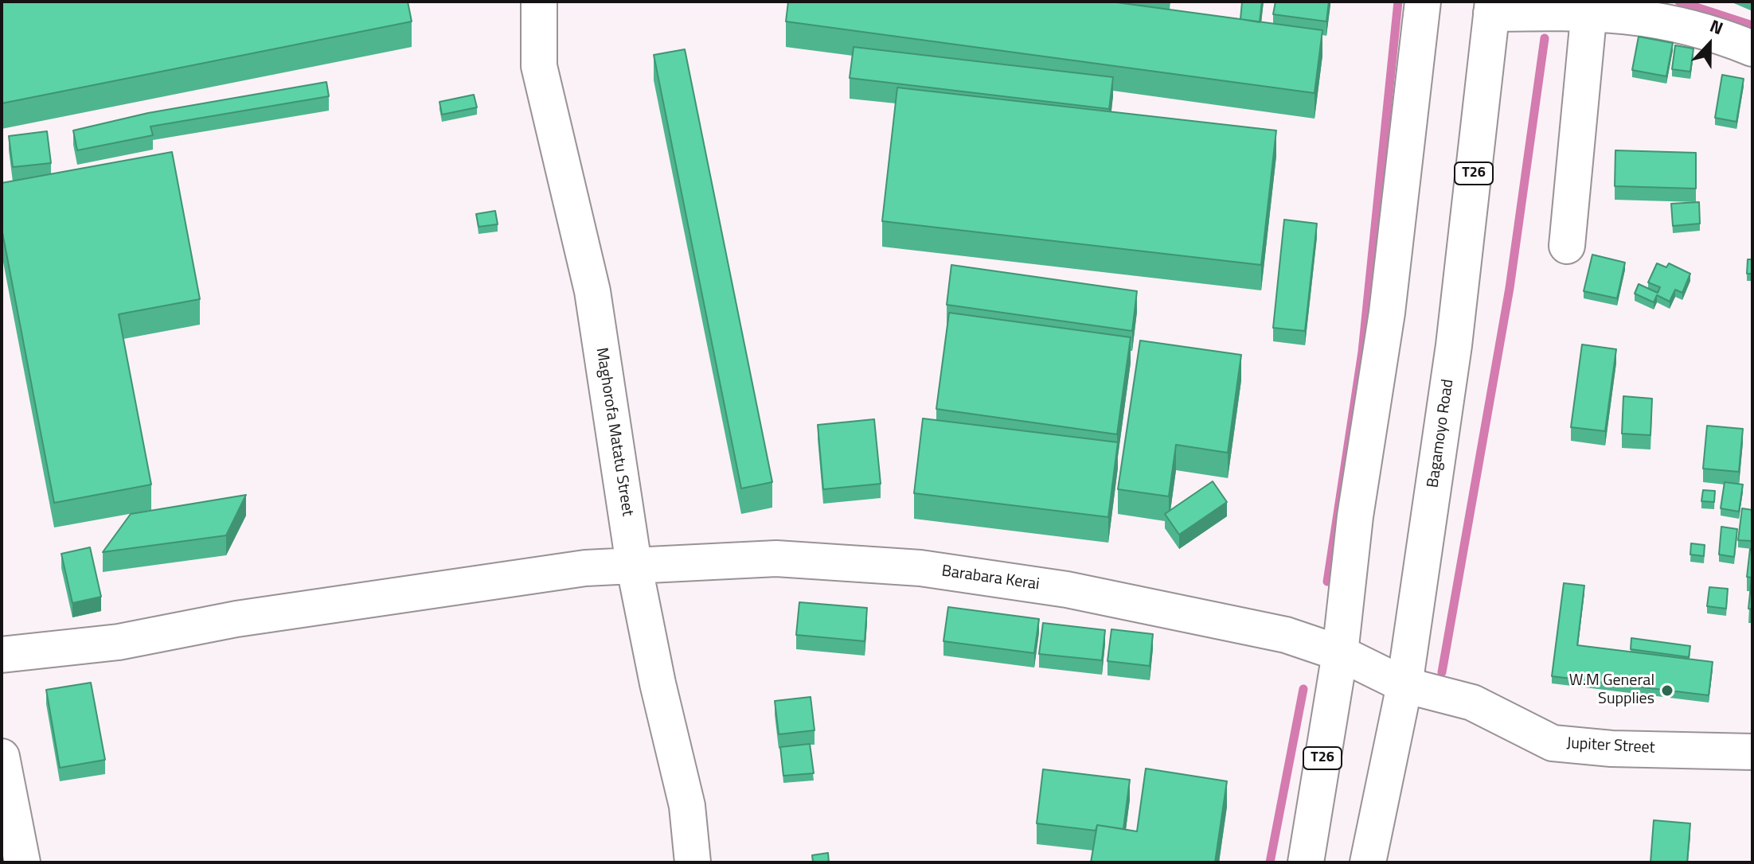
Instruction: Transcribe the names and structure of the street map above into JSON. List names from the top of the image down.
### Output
{
  "streets": {
    "main road": [
      "T26",
      "Maghorofa Matatu Street",
      "Bagamoyo Road",
      "Barabara Kerai",
      "Jupiter Street"
    ]
  },
  "crossings": [
    ["T26", "Barabara Kerai"],
    ["Maghorofa Matatu Street", "Barabara Kerai"],
    ["Bagamoyo Road", "Barabara Kerai"],
    ["Bagamoyo Road", "Jupiter Street"],
    ["Barabara Kerai", "Jupiter Street"]
  ],
  "places": ["W.M General Supplies"],
  "north": "top"
}
